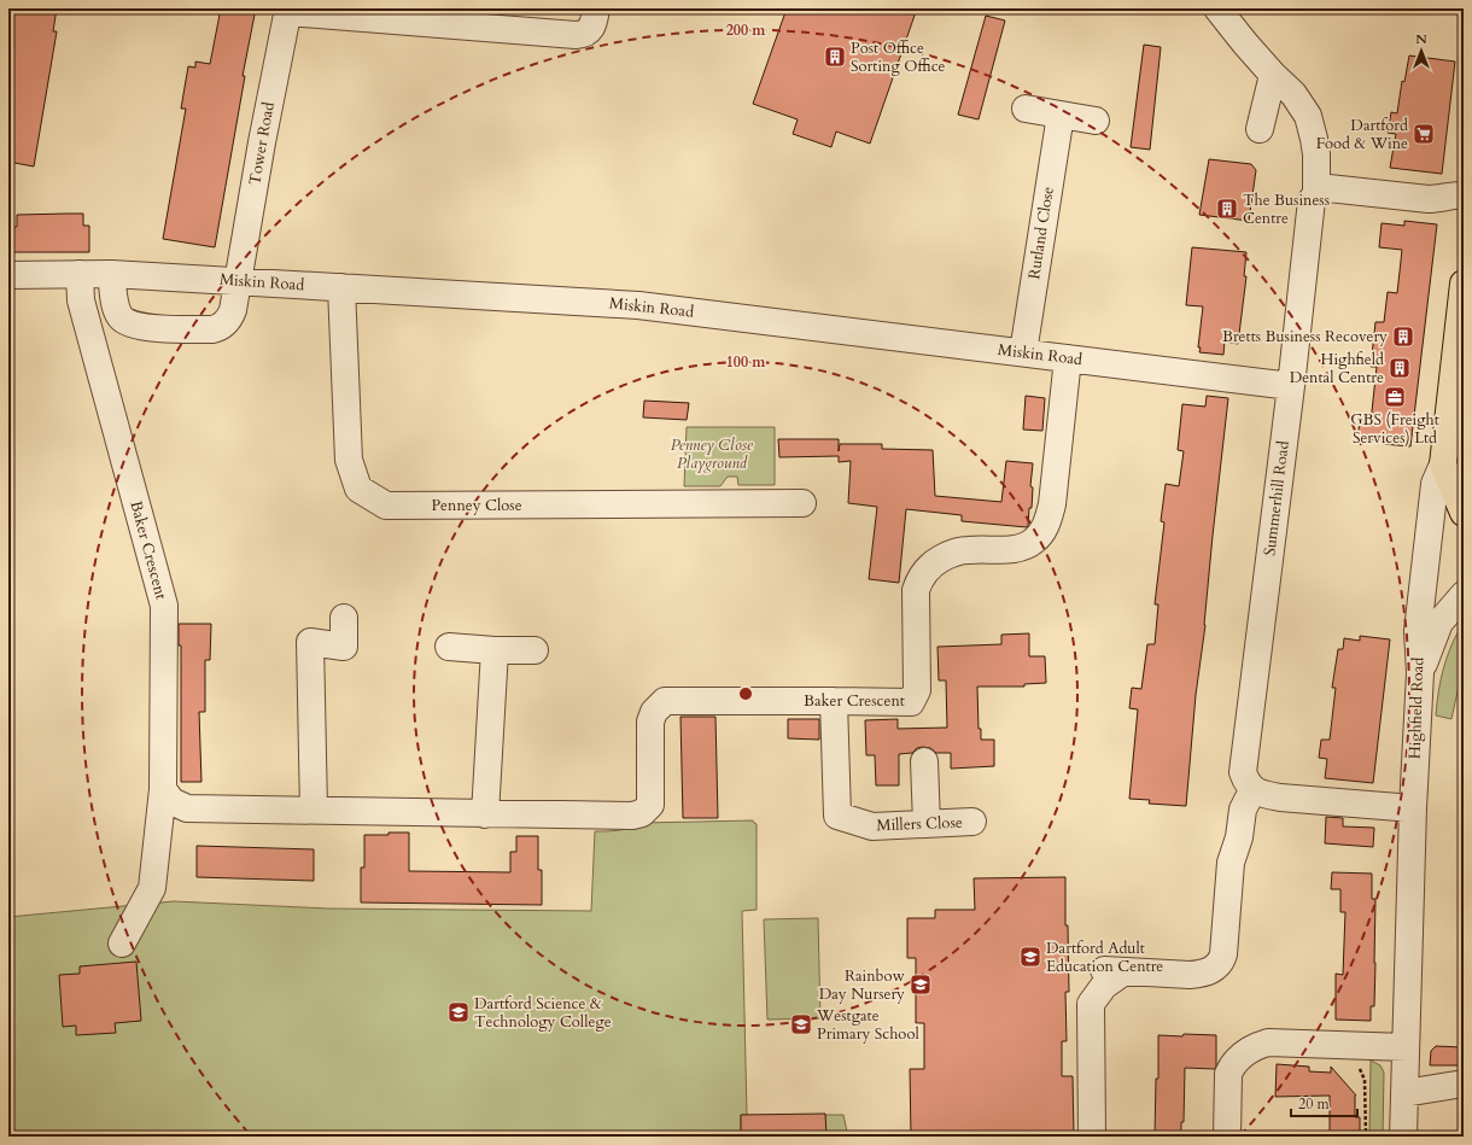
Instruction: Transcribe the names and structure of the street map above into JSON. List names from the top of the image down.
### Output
{
  "streets": {
    "main road": ["Highfield Road"],
    "street": [
      "Tower Road",
      "Rutland Close",
      "Miskin Road",
      "Summerhill Road",
      "Penney Close",
      "Baker Crescent",
      "Millers Close"
    ]
  },
  "crossings": [
    ["Tower Road", "Miskin Road"],
    ["Rutland Close", "Miskin Road"],
    ["Miskin Road", "Summerhill Road"],
    ["Miskin Road", "Penney Close"],
    ["Miskin Road", "Baker Crescent"],
    ["Baker Crescent", "Millers Close"]
  ],
  "parks": ["Penney Close Playground"],
  "places": {
    "building": [
      "Post Office Sorting Office",
      "The Business Centre",
      "Bretts Business Recovery",
      "Highfield Dental Centre"
    ],
    "supermarket": ["Dartford Food & Wine"],
    "office": ["GBS (Freight Services) Ltd"],
    "school or university": [
      "Dartford Adult Education Centre",
      "Rainbow Day Nursery",
      "Dartford Science & Technology College",
      "Westgate Primary School"
    ]
  },
  "scale_bar": "20 m",
  "north": "top",
  "rings": ["200 m", "100 m"]
}
